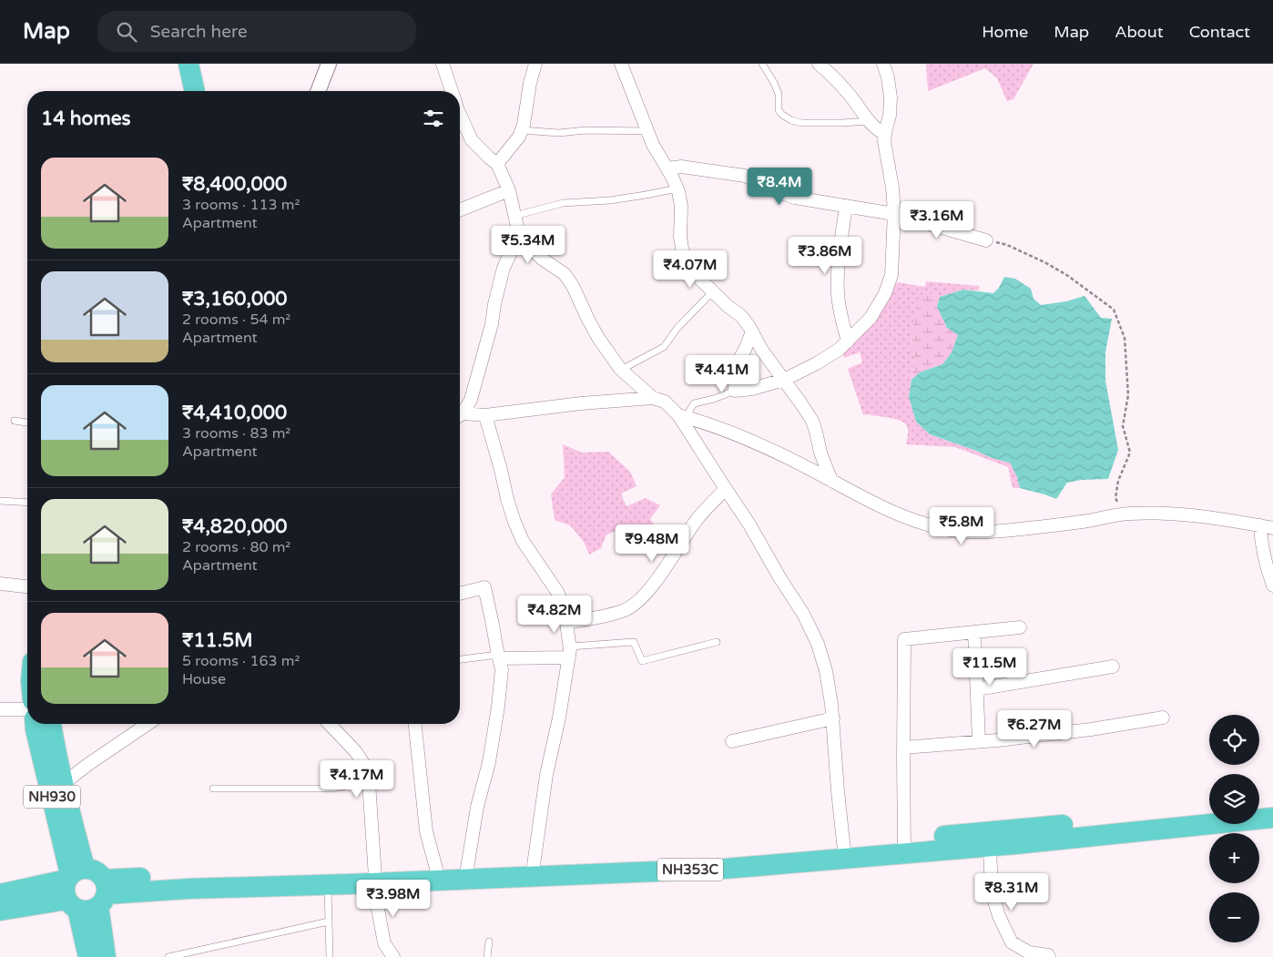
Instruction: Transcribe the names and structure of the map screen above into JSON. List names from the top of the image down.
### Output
{
  "streets": {
    "highway": ["NH930", "NH353C"]
  },
  "page": {
    "header": "Map",
    "search": "Search here",
    "nav": [
      "Home",
      "Map",
      "About",
      "Contact"
    ],
    "heading": "14 homes",
    "list": [
      {
        "name": "₹8,400,000",
        "note": "3 rooms · 113 m² · Apartment"
      },
      {
        "name": "₹3,160,000",
        "note": "2 rooms · 54 m² · Apartment"
      },
      {
        "name": "₹4,410,000",
        "note": "3 rooms · 83 m² · Apartment"
      },
      {
        "name": "₹4,820,000",
        "note": "2 rooms · 80 m² · Apartment"
      },
      {
        "name": "₹11.5M",
        "note": "5 rooms · 163 m² · House"
      }
    ],
    "price": [
      "₹8.4M",
      "₹3.16M",
      "₹5.34M",
      "₹3.86M",
      "₹4.07M",
      "₹4.41M",
      "₹5.8M",
      "₹9.48M",
      "₹4.82M",
      "₹11.5M",
      "₹6.27M",
      "₹4.17M",
      "₹8.31M",
      "₹3.98M"
    ],
    "map_buttons": ["+", "−"]
  }
}
